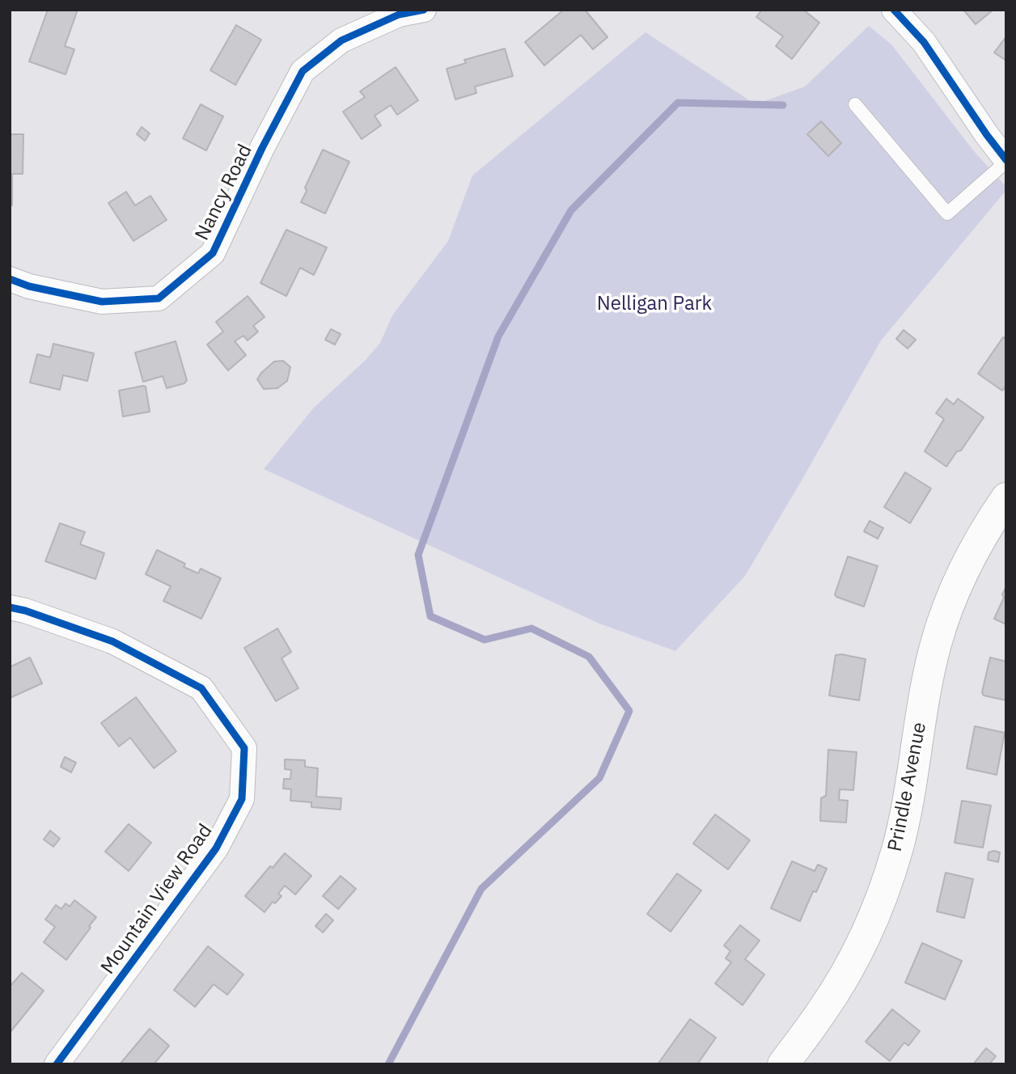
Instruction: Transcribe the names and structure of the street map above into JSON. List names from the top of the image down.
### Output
{
  "streets": {
    "main road": ["Prindle Avenue"],
    "street": ["Nancy Road", "Mountain View Road"]
  },
  "parks": ["Nelligan Park"]
}
